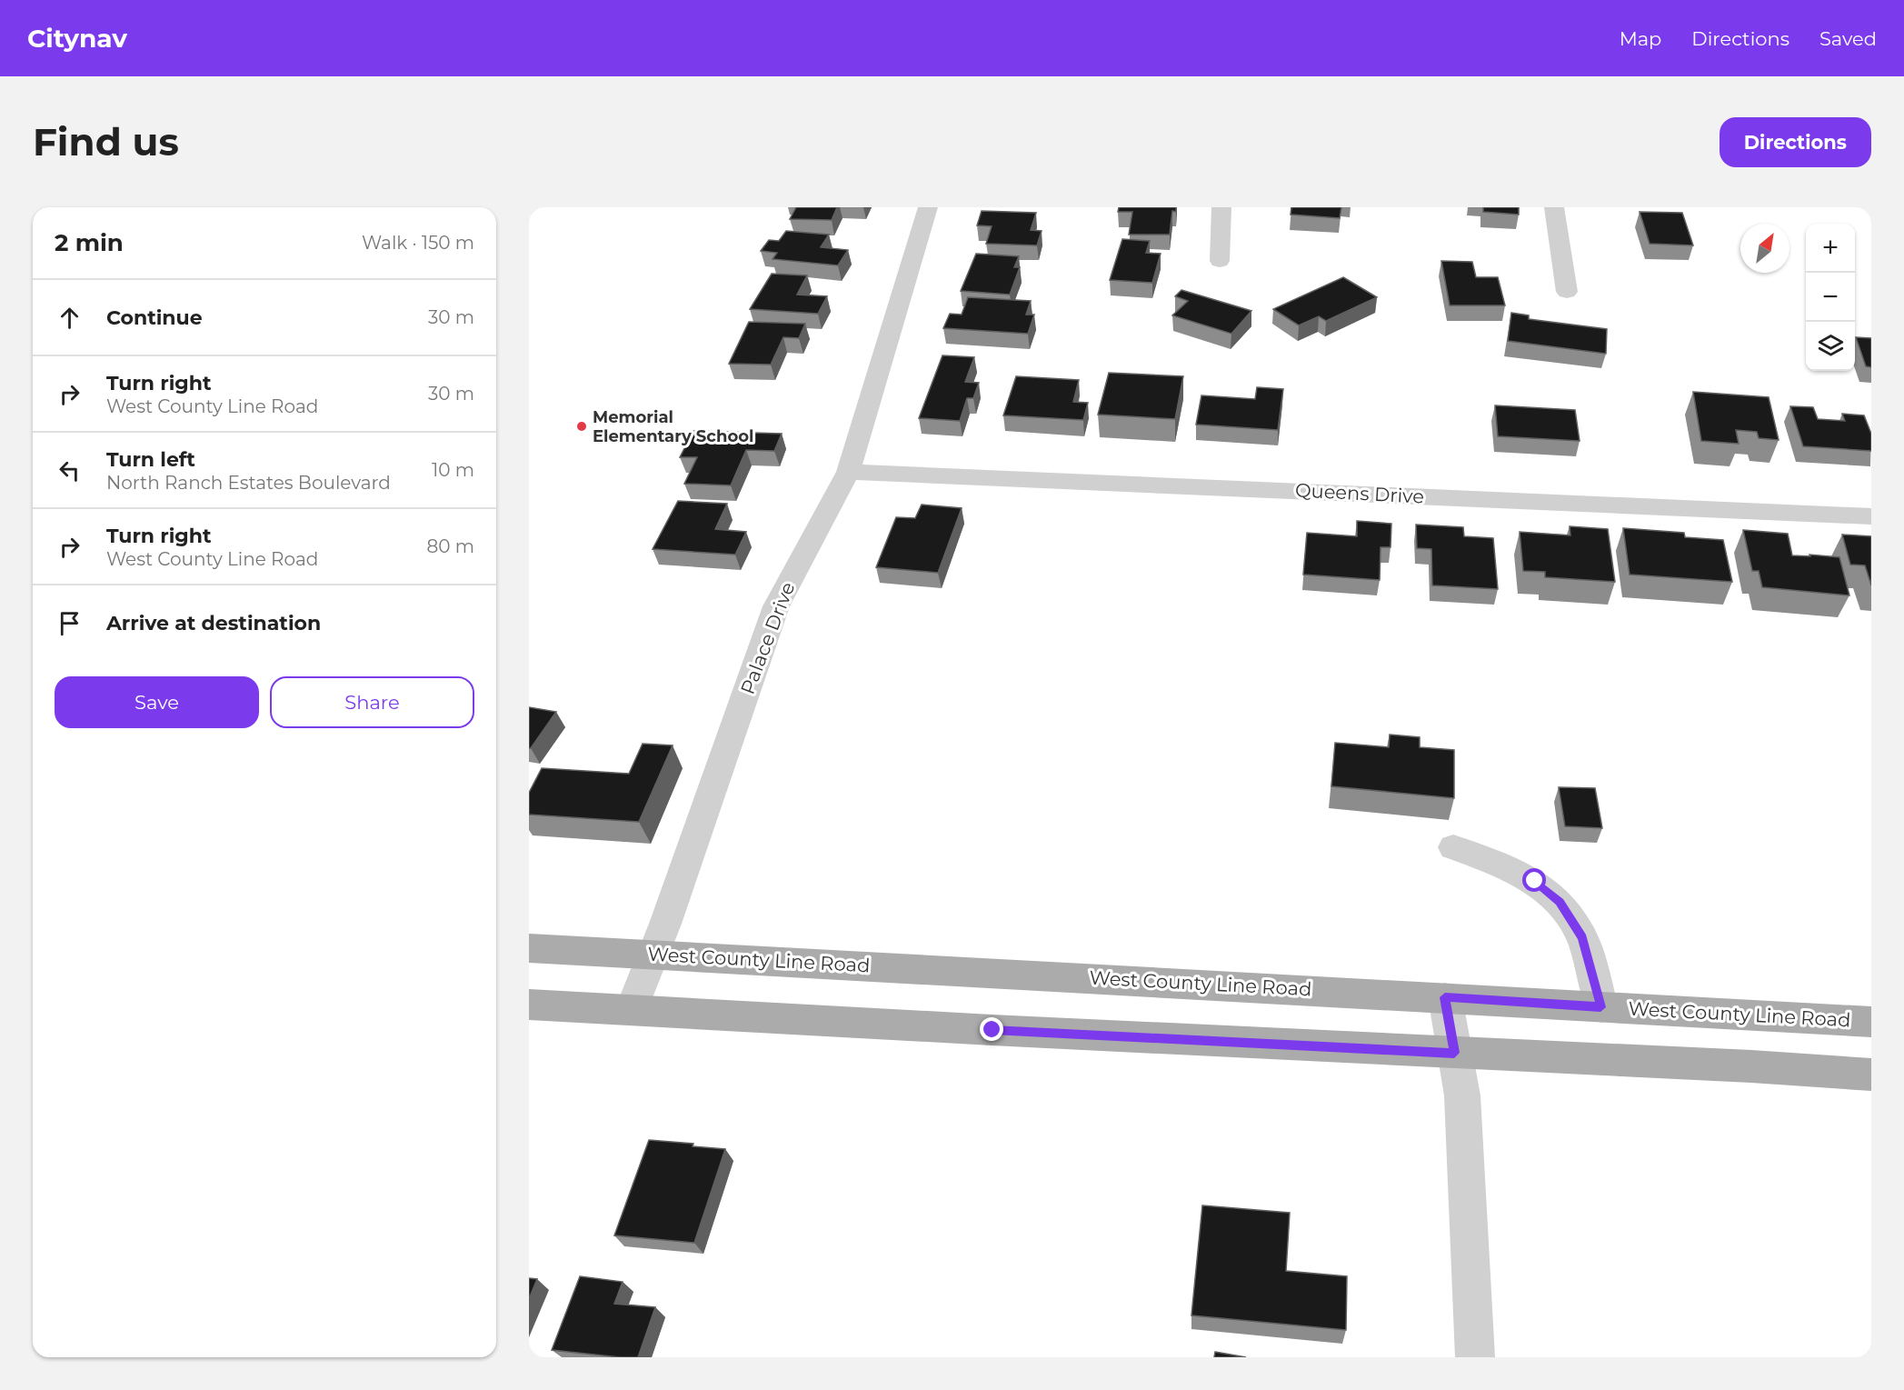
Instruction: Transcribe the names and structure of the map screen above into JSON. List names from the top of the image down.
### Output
{
  "streets": {
    "main road": ["West County Line Road"],
    "street": ["Queens Drive", "Palace Drive"]
  },
  "crossings": [
    ["Queens Drive", "Palace Drive"],
    ["Palace Drive", "West County Line Road"]
  ],
  "places": ["Memorial Elementary School"],
  "north": "top right",
  "page": {
    "header": "Citynav",
    "nav": ["Map", "Directions", "Saved"],
    "buttons": [
      "Directions",
      ["Save", "Share"]
    ],
    "title": "Find us",
    "heading": ["2 min", "Walk · 150 m"],
    "map_buttons": ["+", "−"],
    "list": [
      ["Continue", "30 m"],
      ["Turn right", "West County Line Road", "30 m"],
      ["Turn left", "North Ranch Estates Boulevard", "10 m"],
      ["Turn right", "West County Line Road", "80 m"],
      "Arrive at destination"
    ]
  }
}
